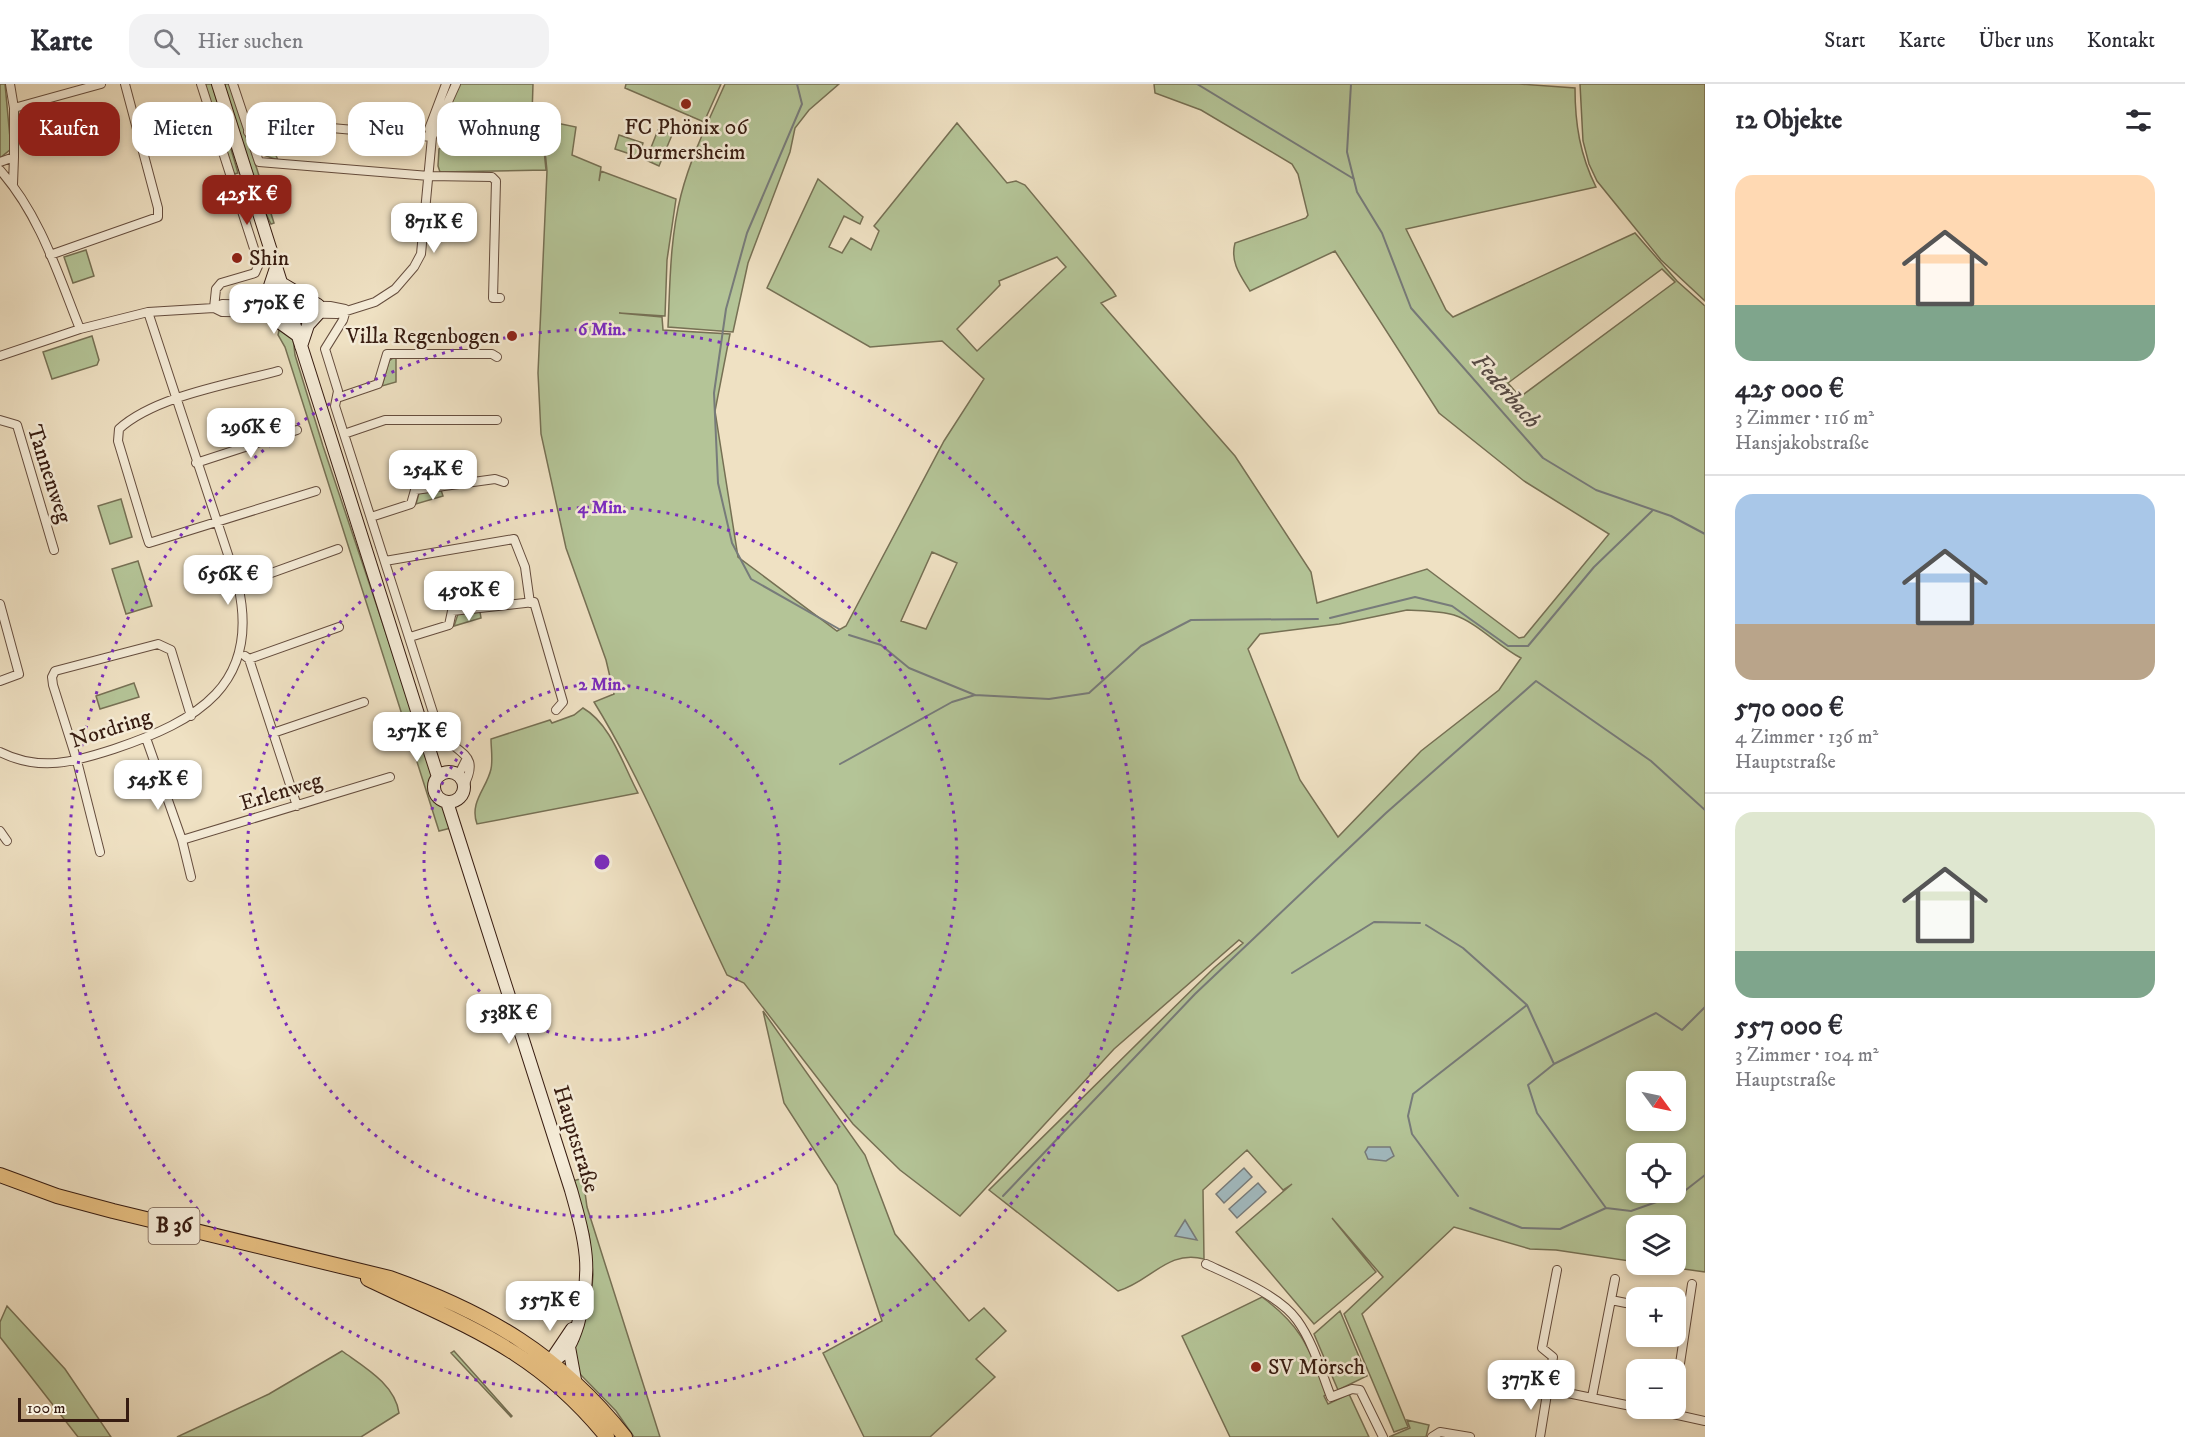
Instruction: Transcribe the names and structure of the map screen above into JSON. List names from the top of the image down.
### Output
{
  "streets": {
    "main road": ["B 36"],
    "street": [
      "Tannenweg",
      "Nordring",
      "Erlenweg",
      "Hauptstraße"
    ]
  },
  "crossings": [
    ["Hauptstraße", "B 36"]
  ],
  "water": ["Federbach"],
  "places": [
    "FC Phönix 06 Durmersheim",
    "Shin",
    "Villa Regenbogen",
    "SV Mörsch"
  ],
  "scale_bar": "100 m",
  "north": "bottom right",
  "page": {
    "header": "Karte",
    "search": "Hier suchen",
    "nav": [
      "Start",
      "Karte",
      "Über uns",
      "Kontakt"
    ],
    "heading": "12 Objekte",
    "chip": [
      "Kaufen",
      "Mieten",
      "Filter",
      "Neu",
      "Wohnung"
    ],
    "list": [
      {
        "name": "425 000 €",
        "note": "3 Zimmer · 116 m² · Hansjakobstraße"
      },
      {
        "name": "570 000 €",
        "note": "4 Zimmer · 136 m² · Hauptstraße"
      },
      {
        "name": "557 000 €",
        "note": "3 Zimmer · 104 m² · Hauptstraße"
      }
    ],
    "price": [
      "425K €",
      "871K €",
      "570K €",
      "296K €",
      "254K €",
      "656K €",
      "450K €",
      "257K €",
      "545K €",
      "538K €",
      "557K €",
      "377K €"
    ],
    "map_buttons": ["+", "−"],
    "scale": "100 m"
  },
  "rings": ["6 Min.", "4 Min.", "2 Min."]
}
